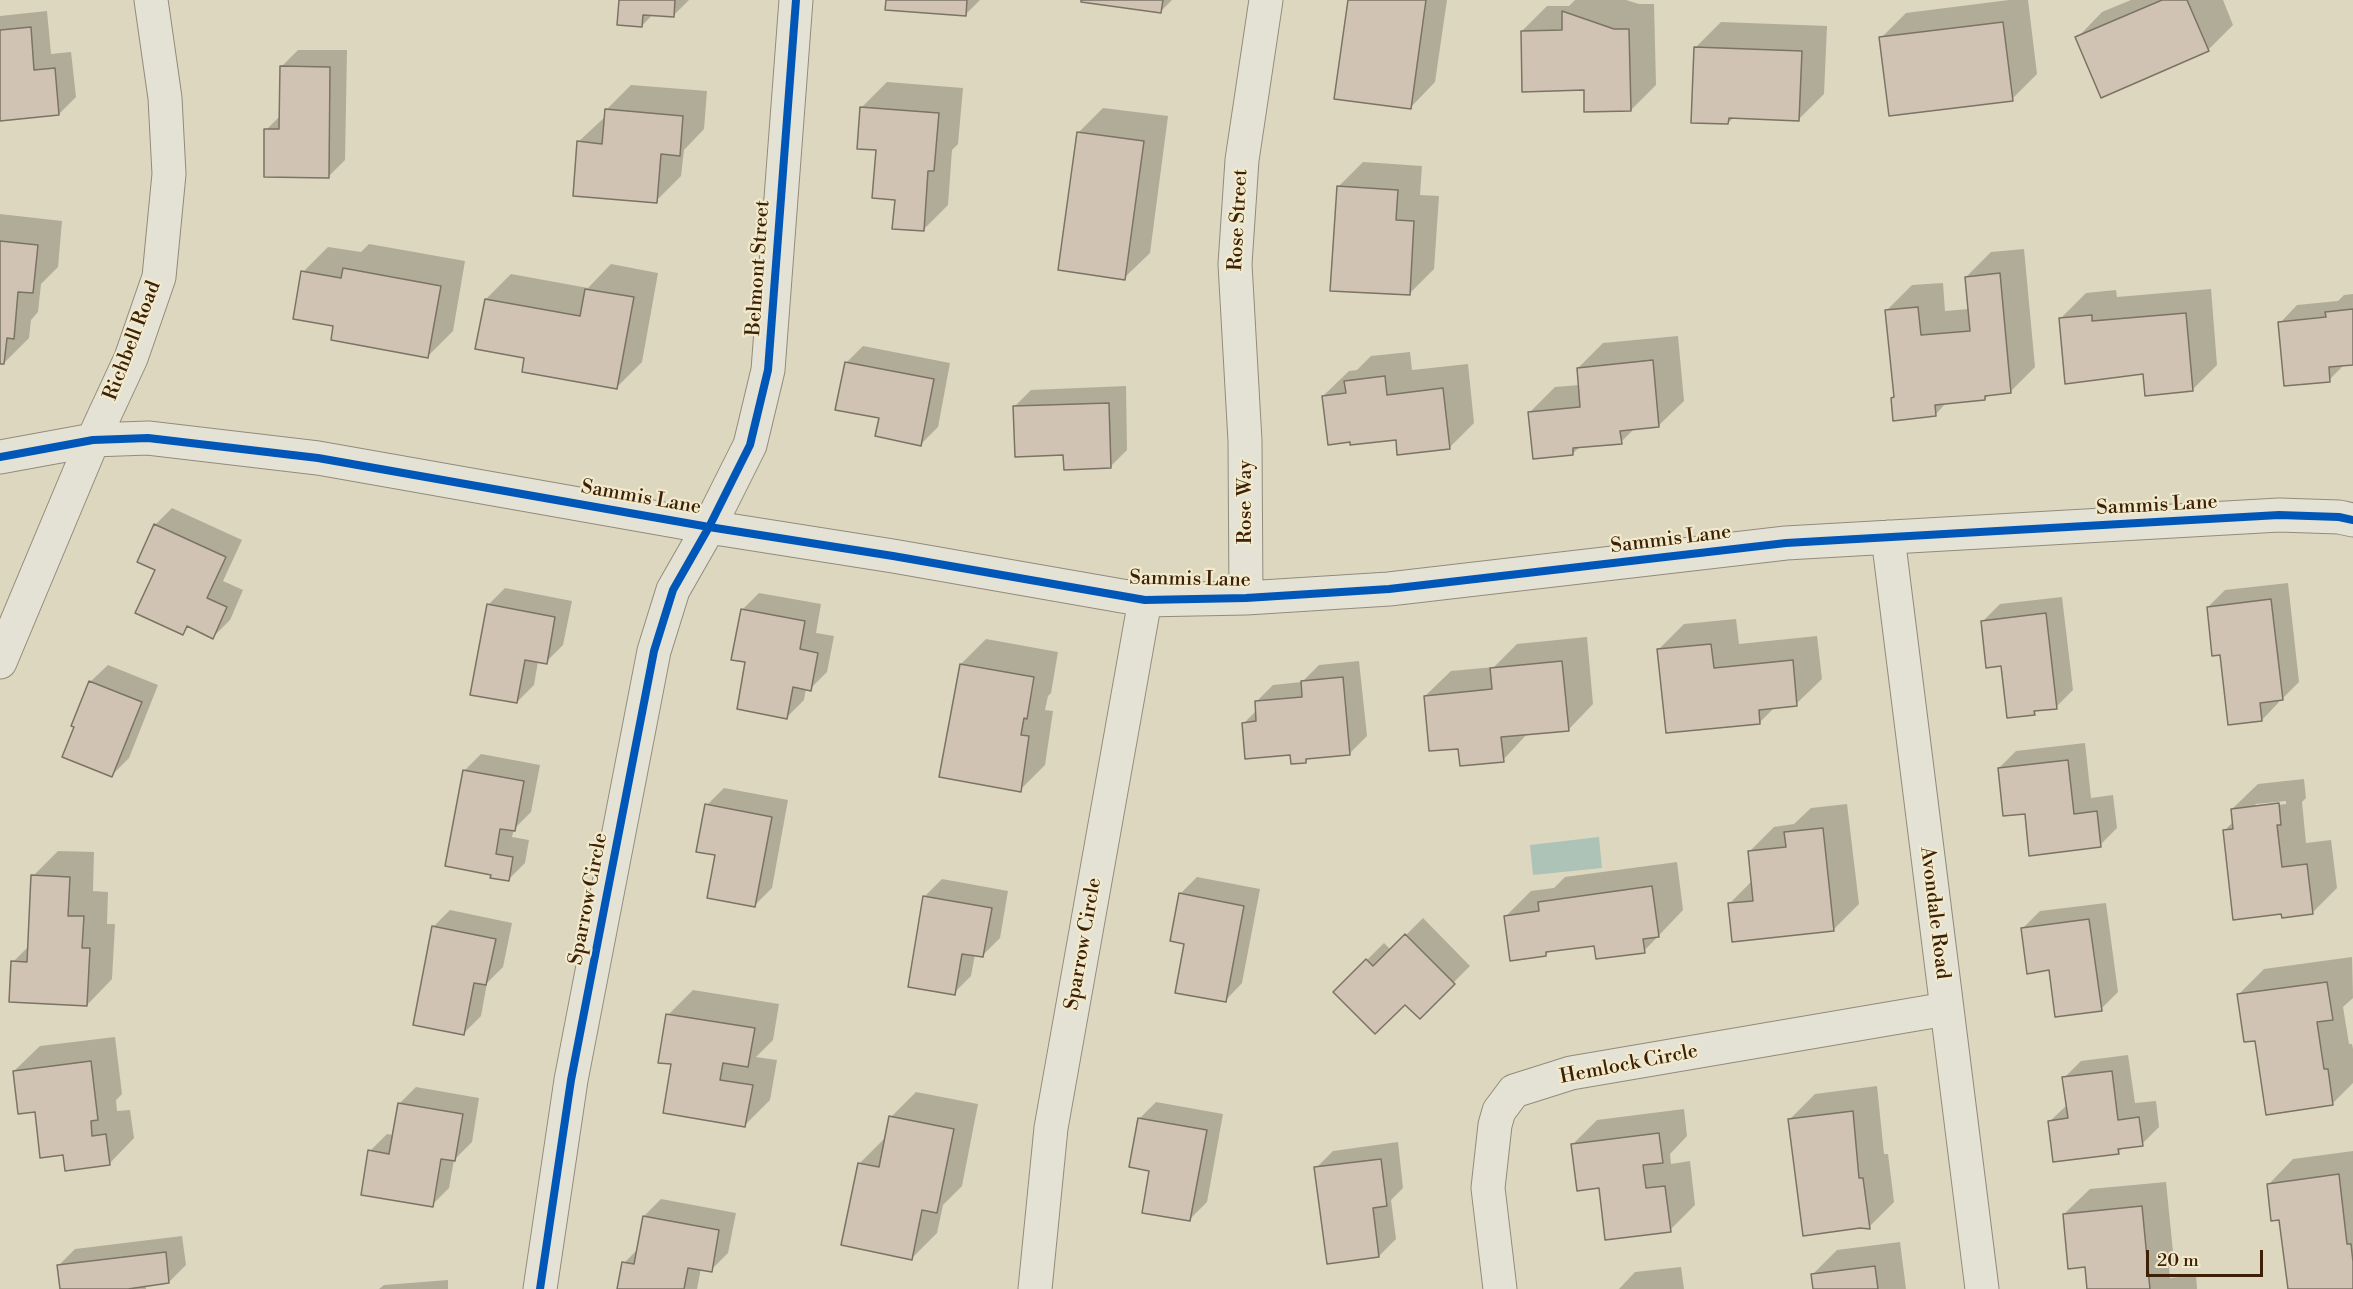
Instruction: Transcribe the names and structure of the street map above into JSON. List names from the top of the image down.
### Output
{
  "streets": {
    "street": [
      "Rose Street",
      "Belmont Street",
      "Richbell Road",
      "Sammis Lane",
      "Rose Way",
      "Sparrow Circle",
      "Avondale Road",
      "Hemlock Circle"
    ]
  },
  "crossings": [
    ["Rose Street", "Rose Way"],
    ["Belmont Street", "Sammis Lane"],
    ["Belmont Street", "Sparrow Circle"],
    ["Richbell Road", "Sammis Lane"],
    ["Sammis Lane", "Rose Way"],
    ["Sammis Lane", "Sparrow Circle"],
    ["Sammis Lane", "Avondale Road"],
    ["Avondale Road", "Hemlock Circle"]
  ],
  "scale_bar": "20 m"
}
